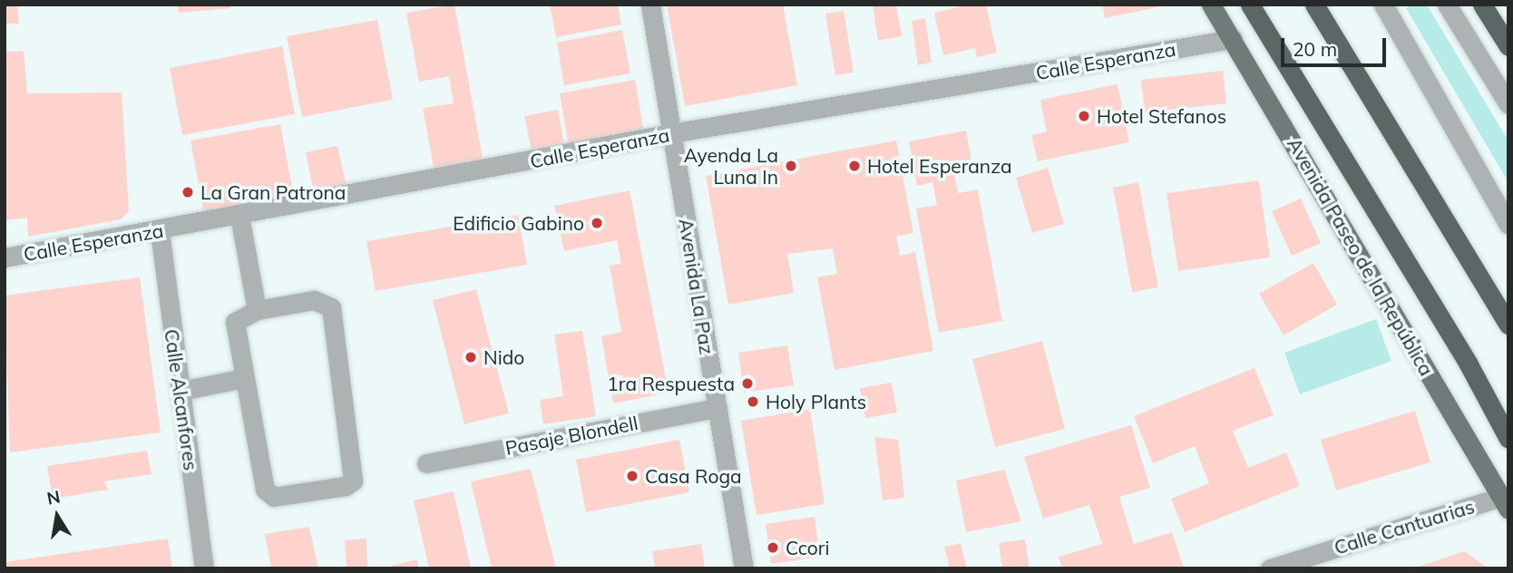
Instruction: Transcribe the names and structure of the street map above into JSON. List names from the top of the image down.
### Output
{
  "streets": {
    "main road": ["Avenida Paseo de la República"],
    "street": [
      "Calle Esperanza",
      "Avenida La Paz",
      "Calle Alcanfores",
      "Pasaje Blondell",
      "Calle Cantuarias"
    ]
  },
  "crossings": [
    ["Calle Esperanza", "Avenida Paseo de la República"],
    ["Calle Esperanza", "Avenida La Paz"],
    ["Calle Esperanza", "Calle Alcanfores"],
    ["Avenida Paseo de la República", "Calle Cantuarias"],
    ["Avenida La Paz", "Pasaje Blondell"]
  ],
  "places": [
    "Hotel Stefanos",
    "Ayenda La Luna In",
    "Hotel Esperanza",
    "La Gran Patrona",
    "Edificio Gabino",
    "Nido",
    "1ra Respuesta",
    "Holy Plants",
    "Casa Roga",
    "Ccori"
  ],
  "scale_bar": "20 m",
  "north": "top"
}
